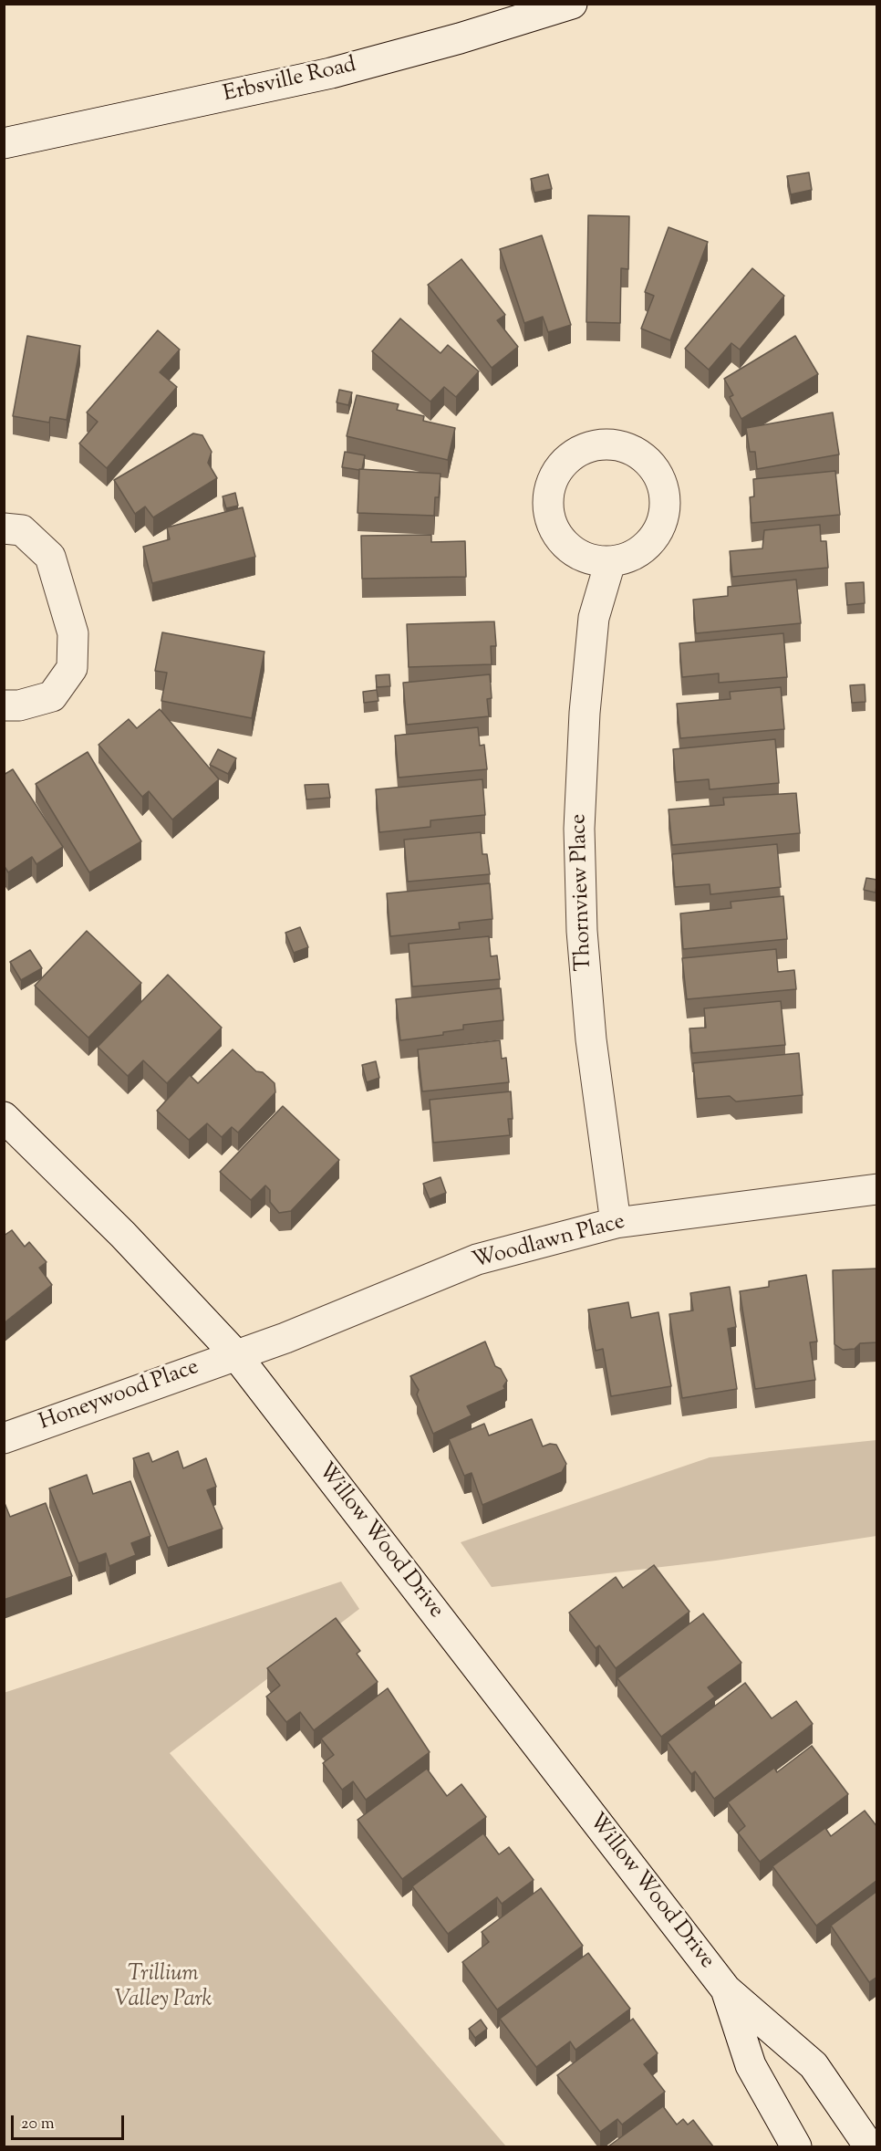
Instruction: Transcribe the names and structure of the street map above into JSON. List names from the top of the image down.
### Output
{
  "streets": {
    "street": [
      "Erbsville Road",
      "Thornview Place",
      "Woodlawn Place",
      "Honeywood Place",
      "Willow Wood Drive"
    ]
  },
  "crossings": [
    ["Thornview Place", "Woodlawn Place"],
    ["Woodlawn Place", "Honeywood Place"],
    ["Woodlawn Place", "Willow Wood Drive"],
    ["Honeywood Place", "Willow Wood Drive"]
  ],
  "parks": ["Trillium Valley Park"],
  "scale_bar": "20 m"
}
